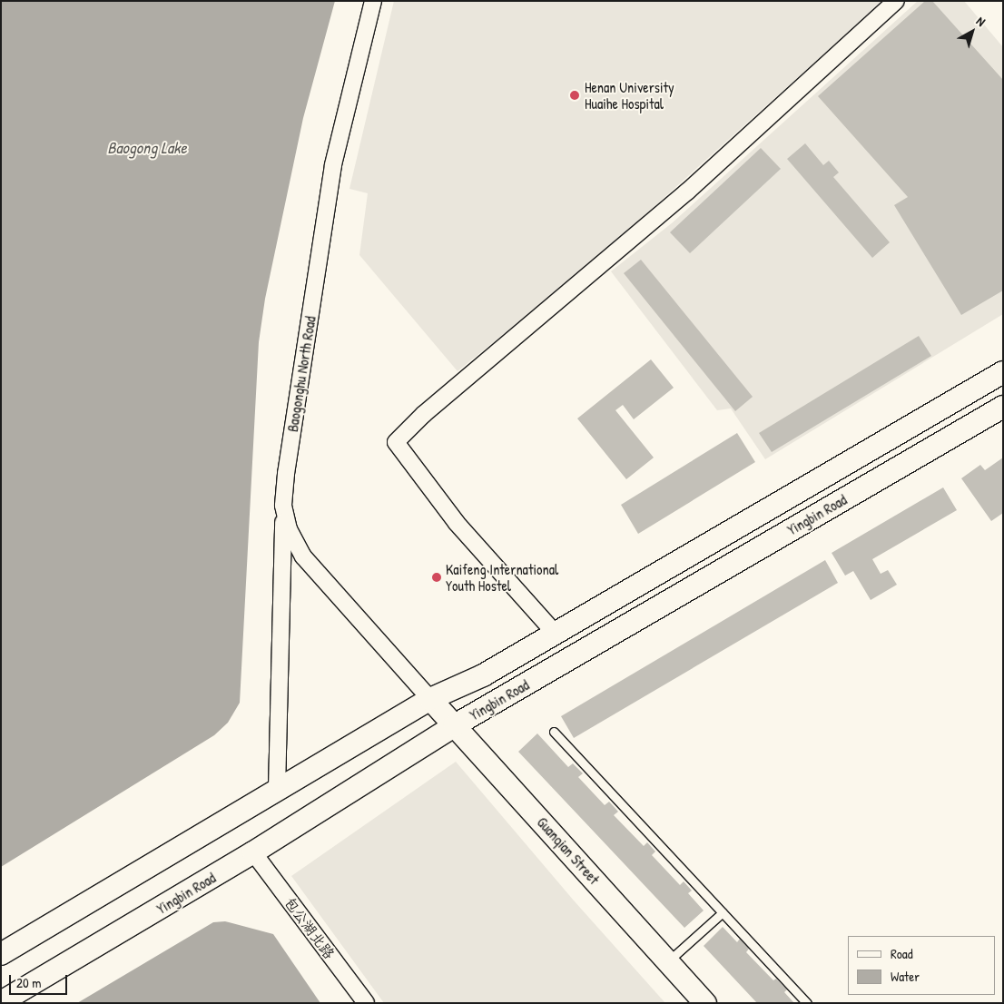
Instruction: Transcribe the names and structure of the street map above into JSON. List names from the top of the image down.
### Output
{
  "streets": {
    "main road": ["Yingbin Road", "Guanqian Street"],
    "street": ["Baogonghu North Road", "包公湖北路"]
  },
  "crossings": [
    ["Baogonghu North Road", "Yingbin Road"],
    ["Baogonghu North Road", "Guanqian Street"],
    ["Yingbin Road", "Guanqian Street"],
    ["Yingbin Road", "包公湖北路"]
  ],
  "water": ["Baogong Lake"],
  "places": ["Henan University Huaihe Hospital", "Kaifeng International Youth Hostel"],
  "legend": ["Road", "Water"],
  "scale_bar": "20 m",
  "north": "top right"
}
